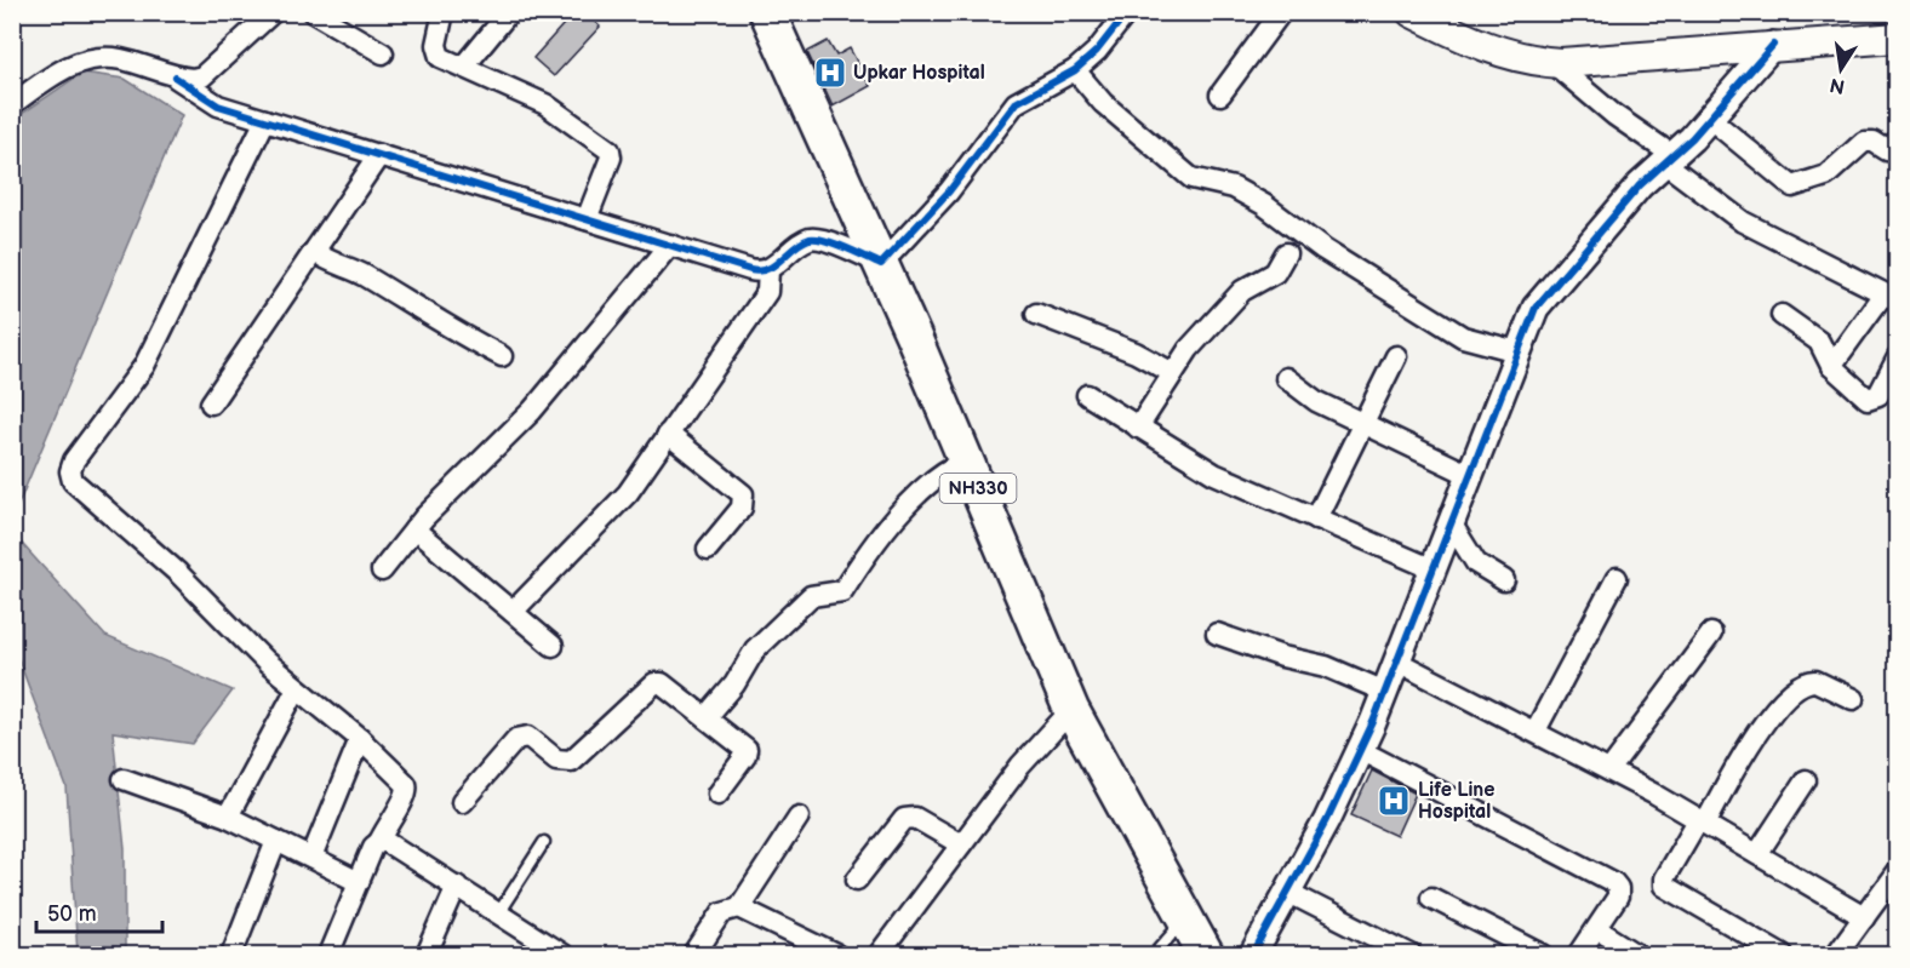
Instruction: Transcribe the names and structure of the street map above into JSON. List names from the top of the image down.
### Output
{
  "streets": {
    "highway": ["NH330"]
  },
  "places": {
    "hospital": ["Upkar Hospital", "Life Line Hospital"]
  },
  "scale_bar": "50 m",
  "north": "bottom"
}
